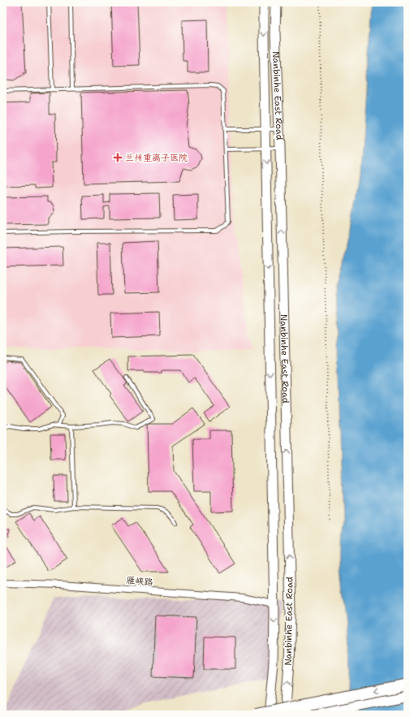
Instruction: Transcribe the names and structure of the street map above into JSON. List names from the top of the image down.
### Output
{
  "streets": {
    "main road": ["Nanbinhe East Road"],
    "street": ["雁峡路"]
  },
  "crossings": [
    ["Nanbinhe East Road", "雁峡路"]
  ],
  "places": {
    "health": ["兰州重离子医院"]
  }
}
